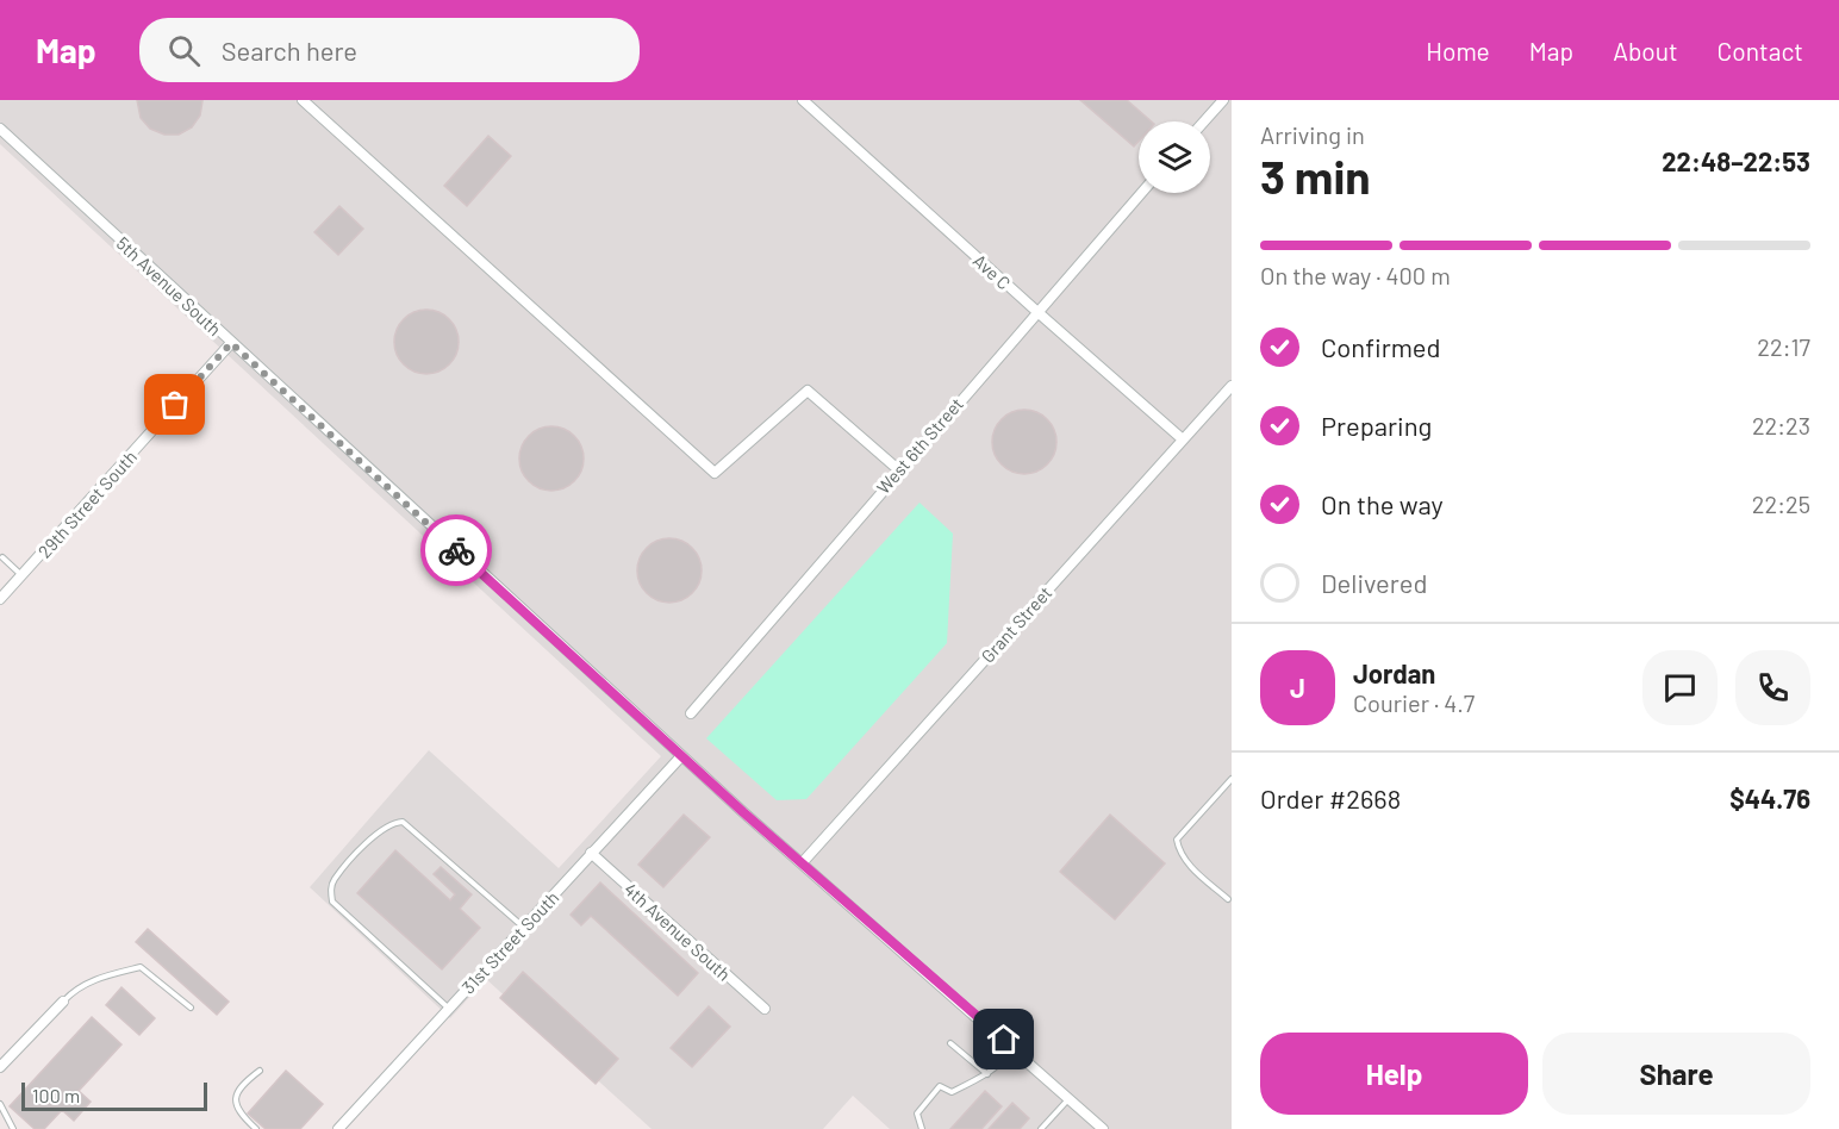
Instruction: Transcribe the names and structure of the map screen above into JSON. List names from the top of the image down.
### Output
{
  "streets": {
    "street": [
      "Ave C",
      "5th Avenue South",
      "West 6th Street",
      "29th Street South",
      "Grant Street",
      "4th Avenue South",
      "31st Street South"
    ]
  },
  "crossings": [
    ["Ave C", "West 6th Street"],
    ["Ave C", "Grant Street"],
    ["5th Avenue South", "29th Street South"],
    ["5th Avenue South", "Grant Street"],
    ["5th Avenue South", "31st Street South"],
    ["4th Avenue South", "31st Street South"]
  ],
  "scale_bar": "100 m",
  "page": {
    "header": "Map",
    "search": "Search here",
    "nav": [
      "Home",
      "Map",
      "About",
      "Contact"
    ],
    "heading": ["3 min", "Arriving in", "22:48–22:53"],
    "panel": [
      "Jordan",
      "Courier · 4.7",
      "Order #2668",
      "$44.76"
    ],
    "bar": "On the way · 400 m",
    "list": [
      ["Confirmed", "22:17"],
      ["Preparing", "22:23"],
      ["On the way", "22:25"],
      "Delivered"
    ],
    "round": "J",
    "buttons": ["Help", "Share"],
    "scale": "100 m"
  }
}
